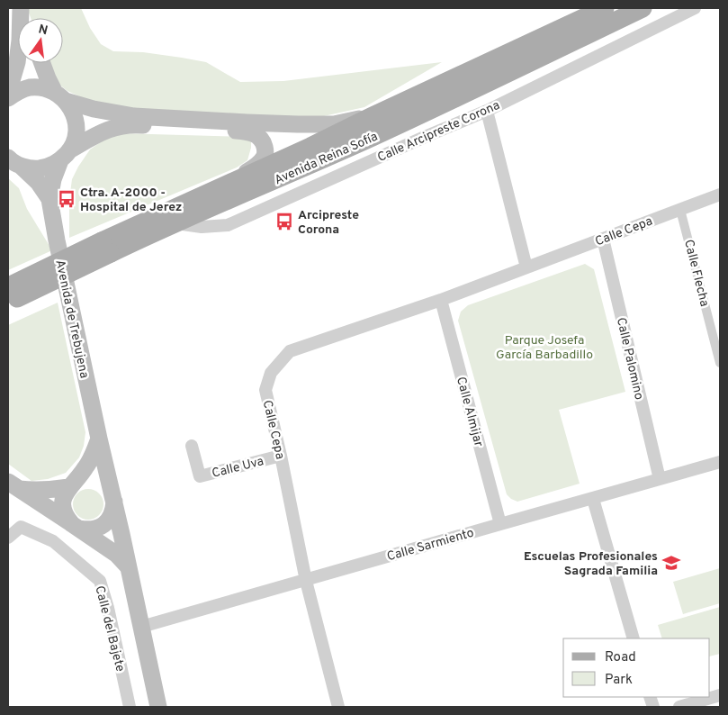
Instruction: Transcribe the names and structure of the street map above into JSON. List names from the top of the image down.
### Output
{
  "streets": {
    "main road": ["Avenida Reina Sofía", "Avenida de Trebujena"],
    "street": [
      "Calle Arcipreste Corona",
      "Calle Cepa",
      "Calle Flecha",
      "Calle Palomino",
      "Calle Almijar",
      "Calle Uva",
      "Calle Sarmiento",
      "Calle del Bajete"
    ]
  },
  "crossings": [
    ["Calle Arcipreste Corona", "Avenida Reina Sofía"],
    ["Calle Cepa", "Calle Flecha"],
    ["Calle Cepa", "Calle Palomino"],
    ["Calle Cepa", "Calle Almijar"],
    ["Calle Cepa", "Calle Uva"],
    ["Calle Cepa", "Calle Sarmiento"],
    ["Avenida de Trebujena", "Calle Sarmiento"],
    ["Calle Palomino", "Calle Sarmiento"],
    ["Calle Almijar", "Calle Sarmiento"]
  ],
  "parks": ["Parque Josefa García Barbadillo"],
  "places": {
    "bus stop": ["Ctra. A-2000 - Hospital de Jerez", "Arcipreste Corona"],
    "school or university": ["Escuelas Profesionales Sagrada Familia"]
  },
  "legend": ["Road", "Park"],
  "north": "top"
}
